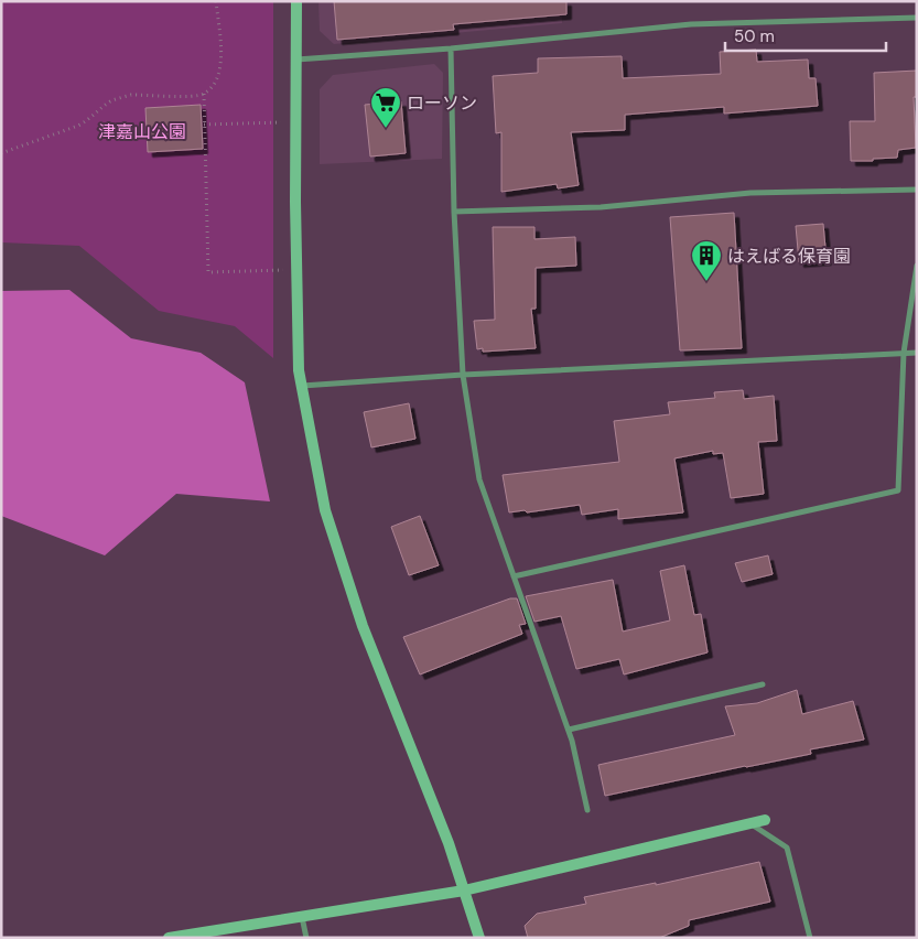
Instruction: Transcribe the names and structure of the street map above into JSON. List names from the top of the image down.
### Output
{
  "parks": ["津嘉山公園"],
  "places": {
    "supermarket": ["ローソン"],
    "building": ["はえばる保育園"]
  },
  "scale_bar": "50 m"
}
